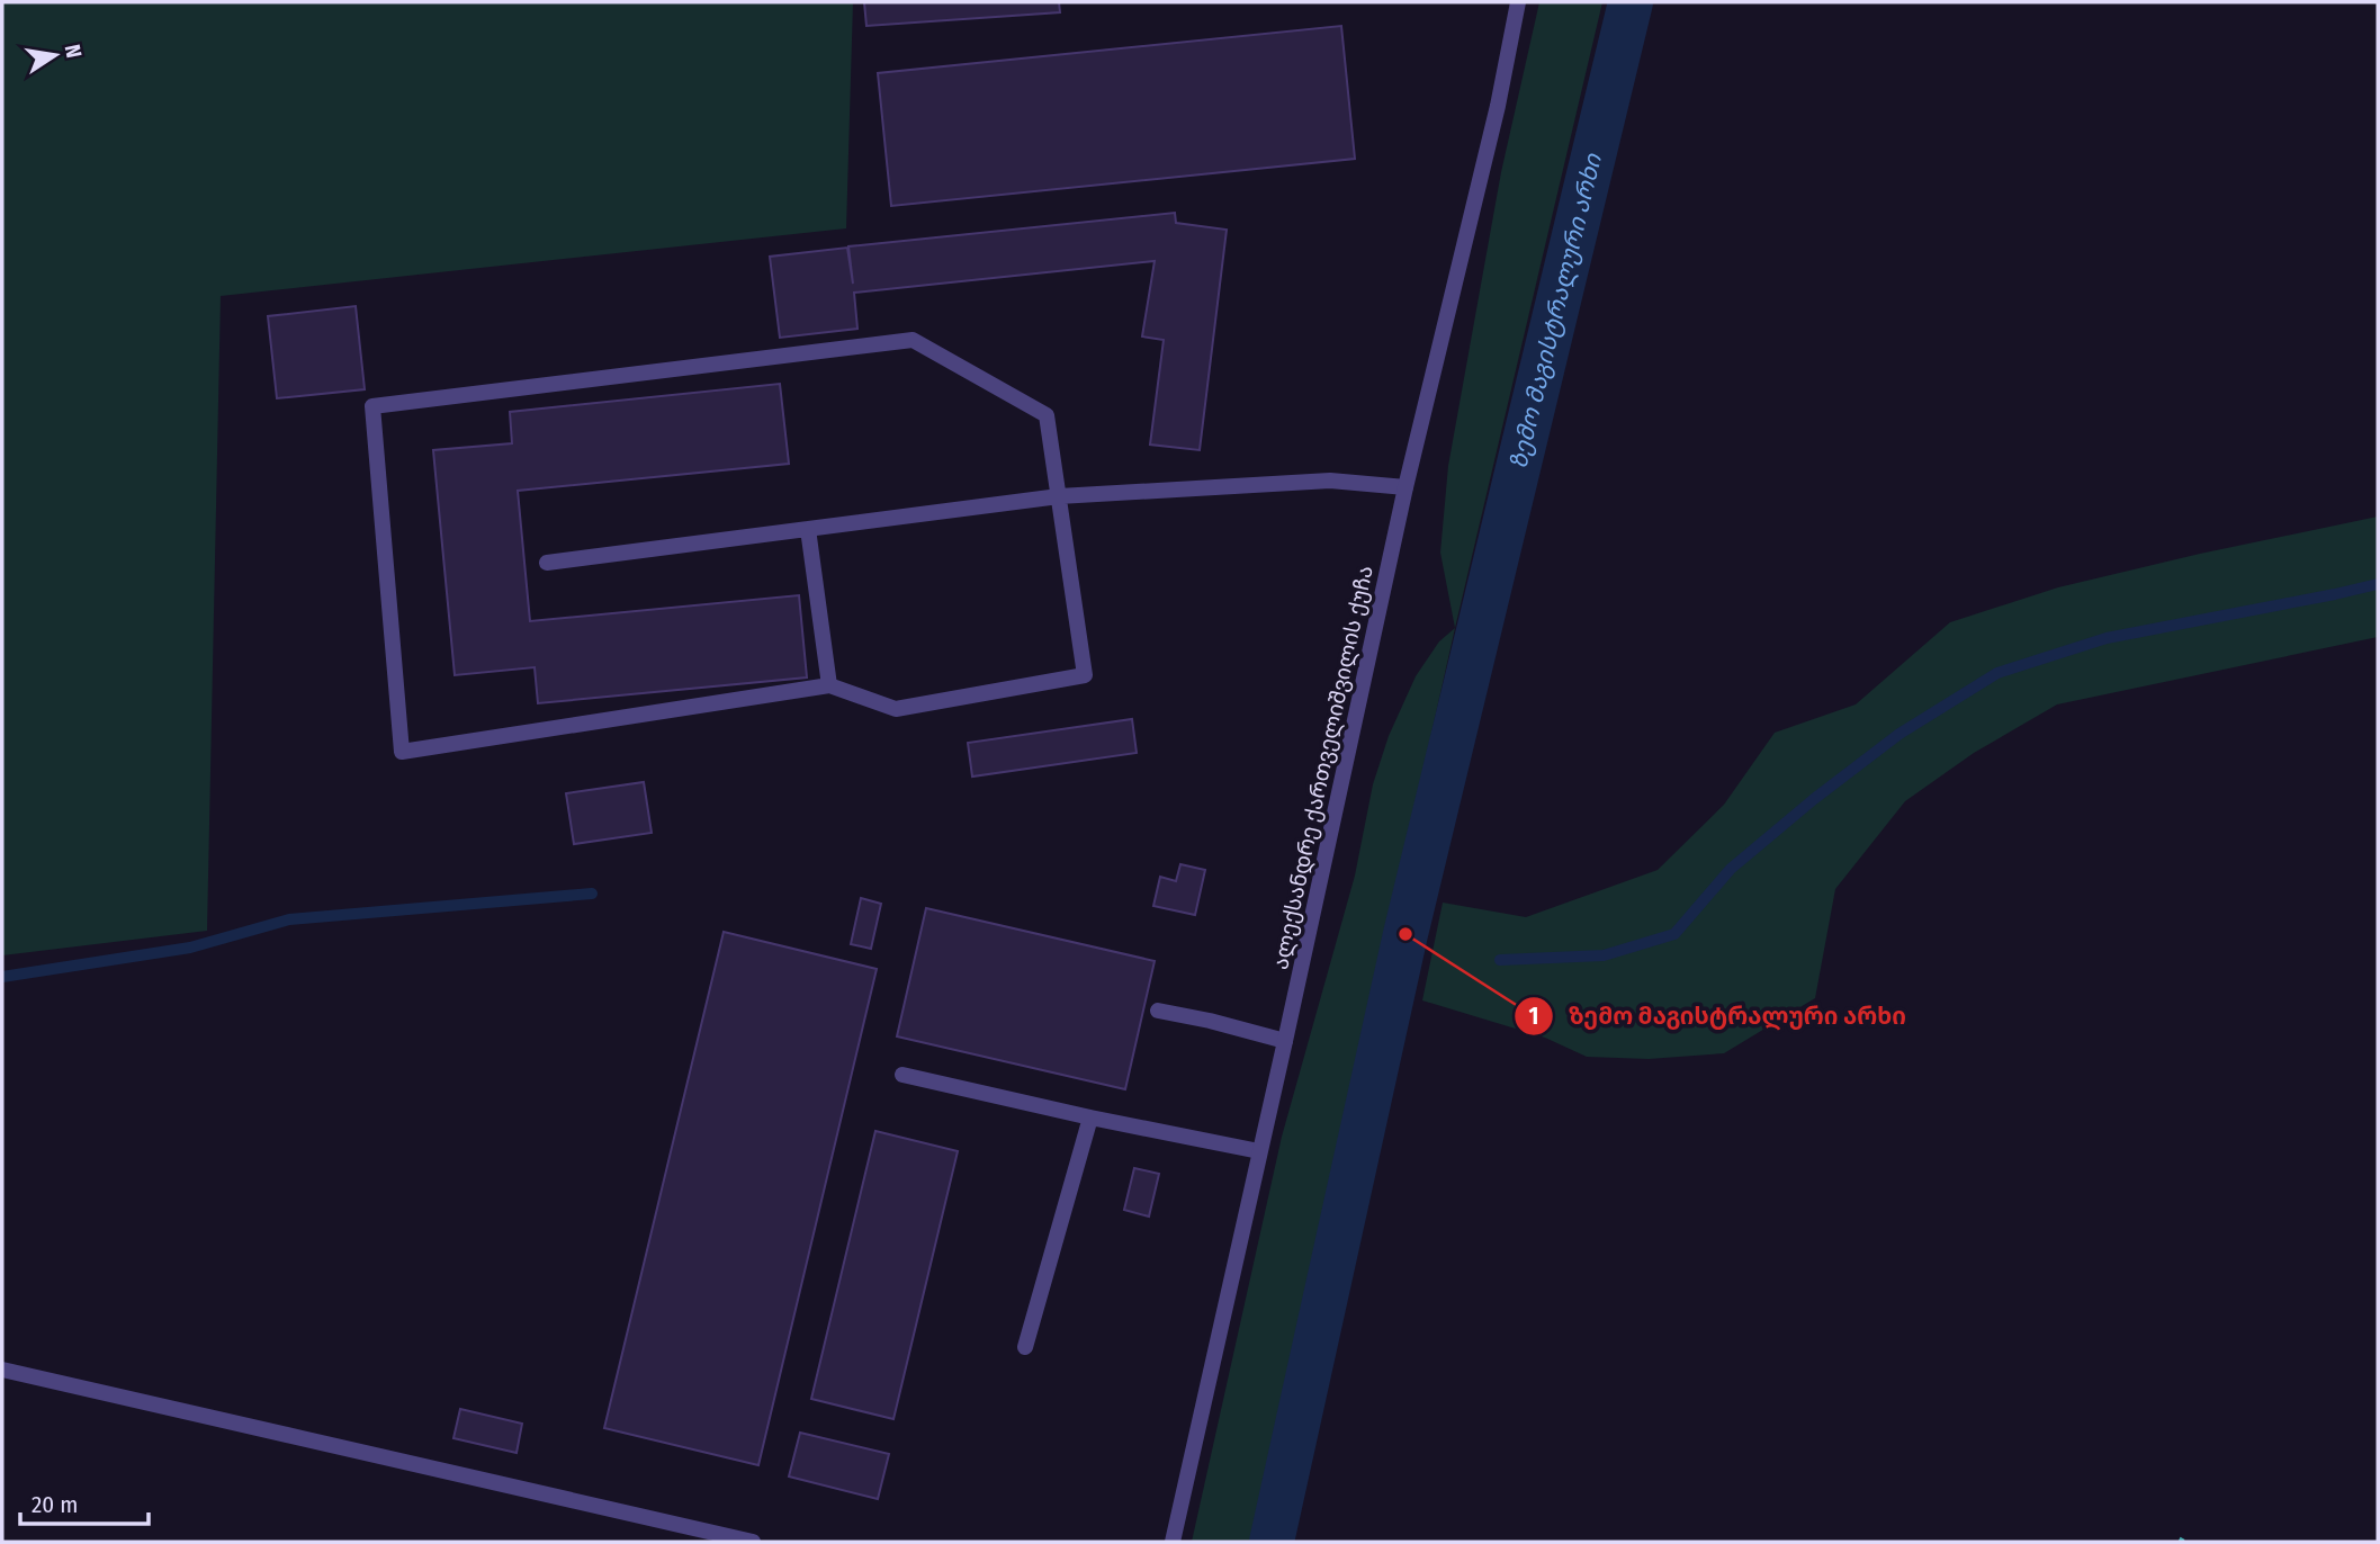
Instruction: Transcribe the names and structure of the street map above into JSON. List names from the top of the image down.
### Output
{
  "streets": {
    "street": ["ალექსანდრე ქართველიშვილის ქუჩა"]
  },
  "water": ["ზემო მაგისტრალური არხი"],
  "places": ["ზემო მაგისტრალური არხი"],
  "scale_bar": "20 m",
  "north": "right"
}
